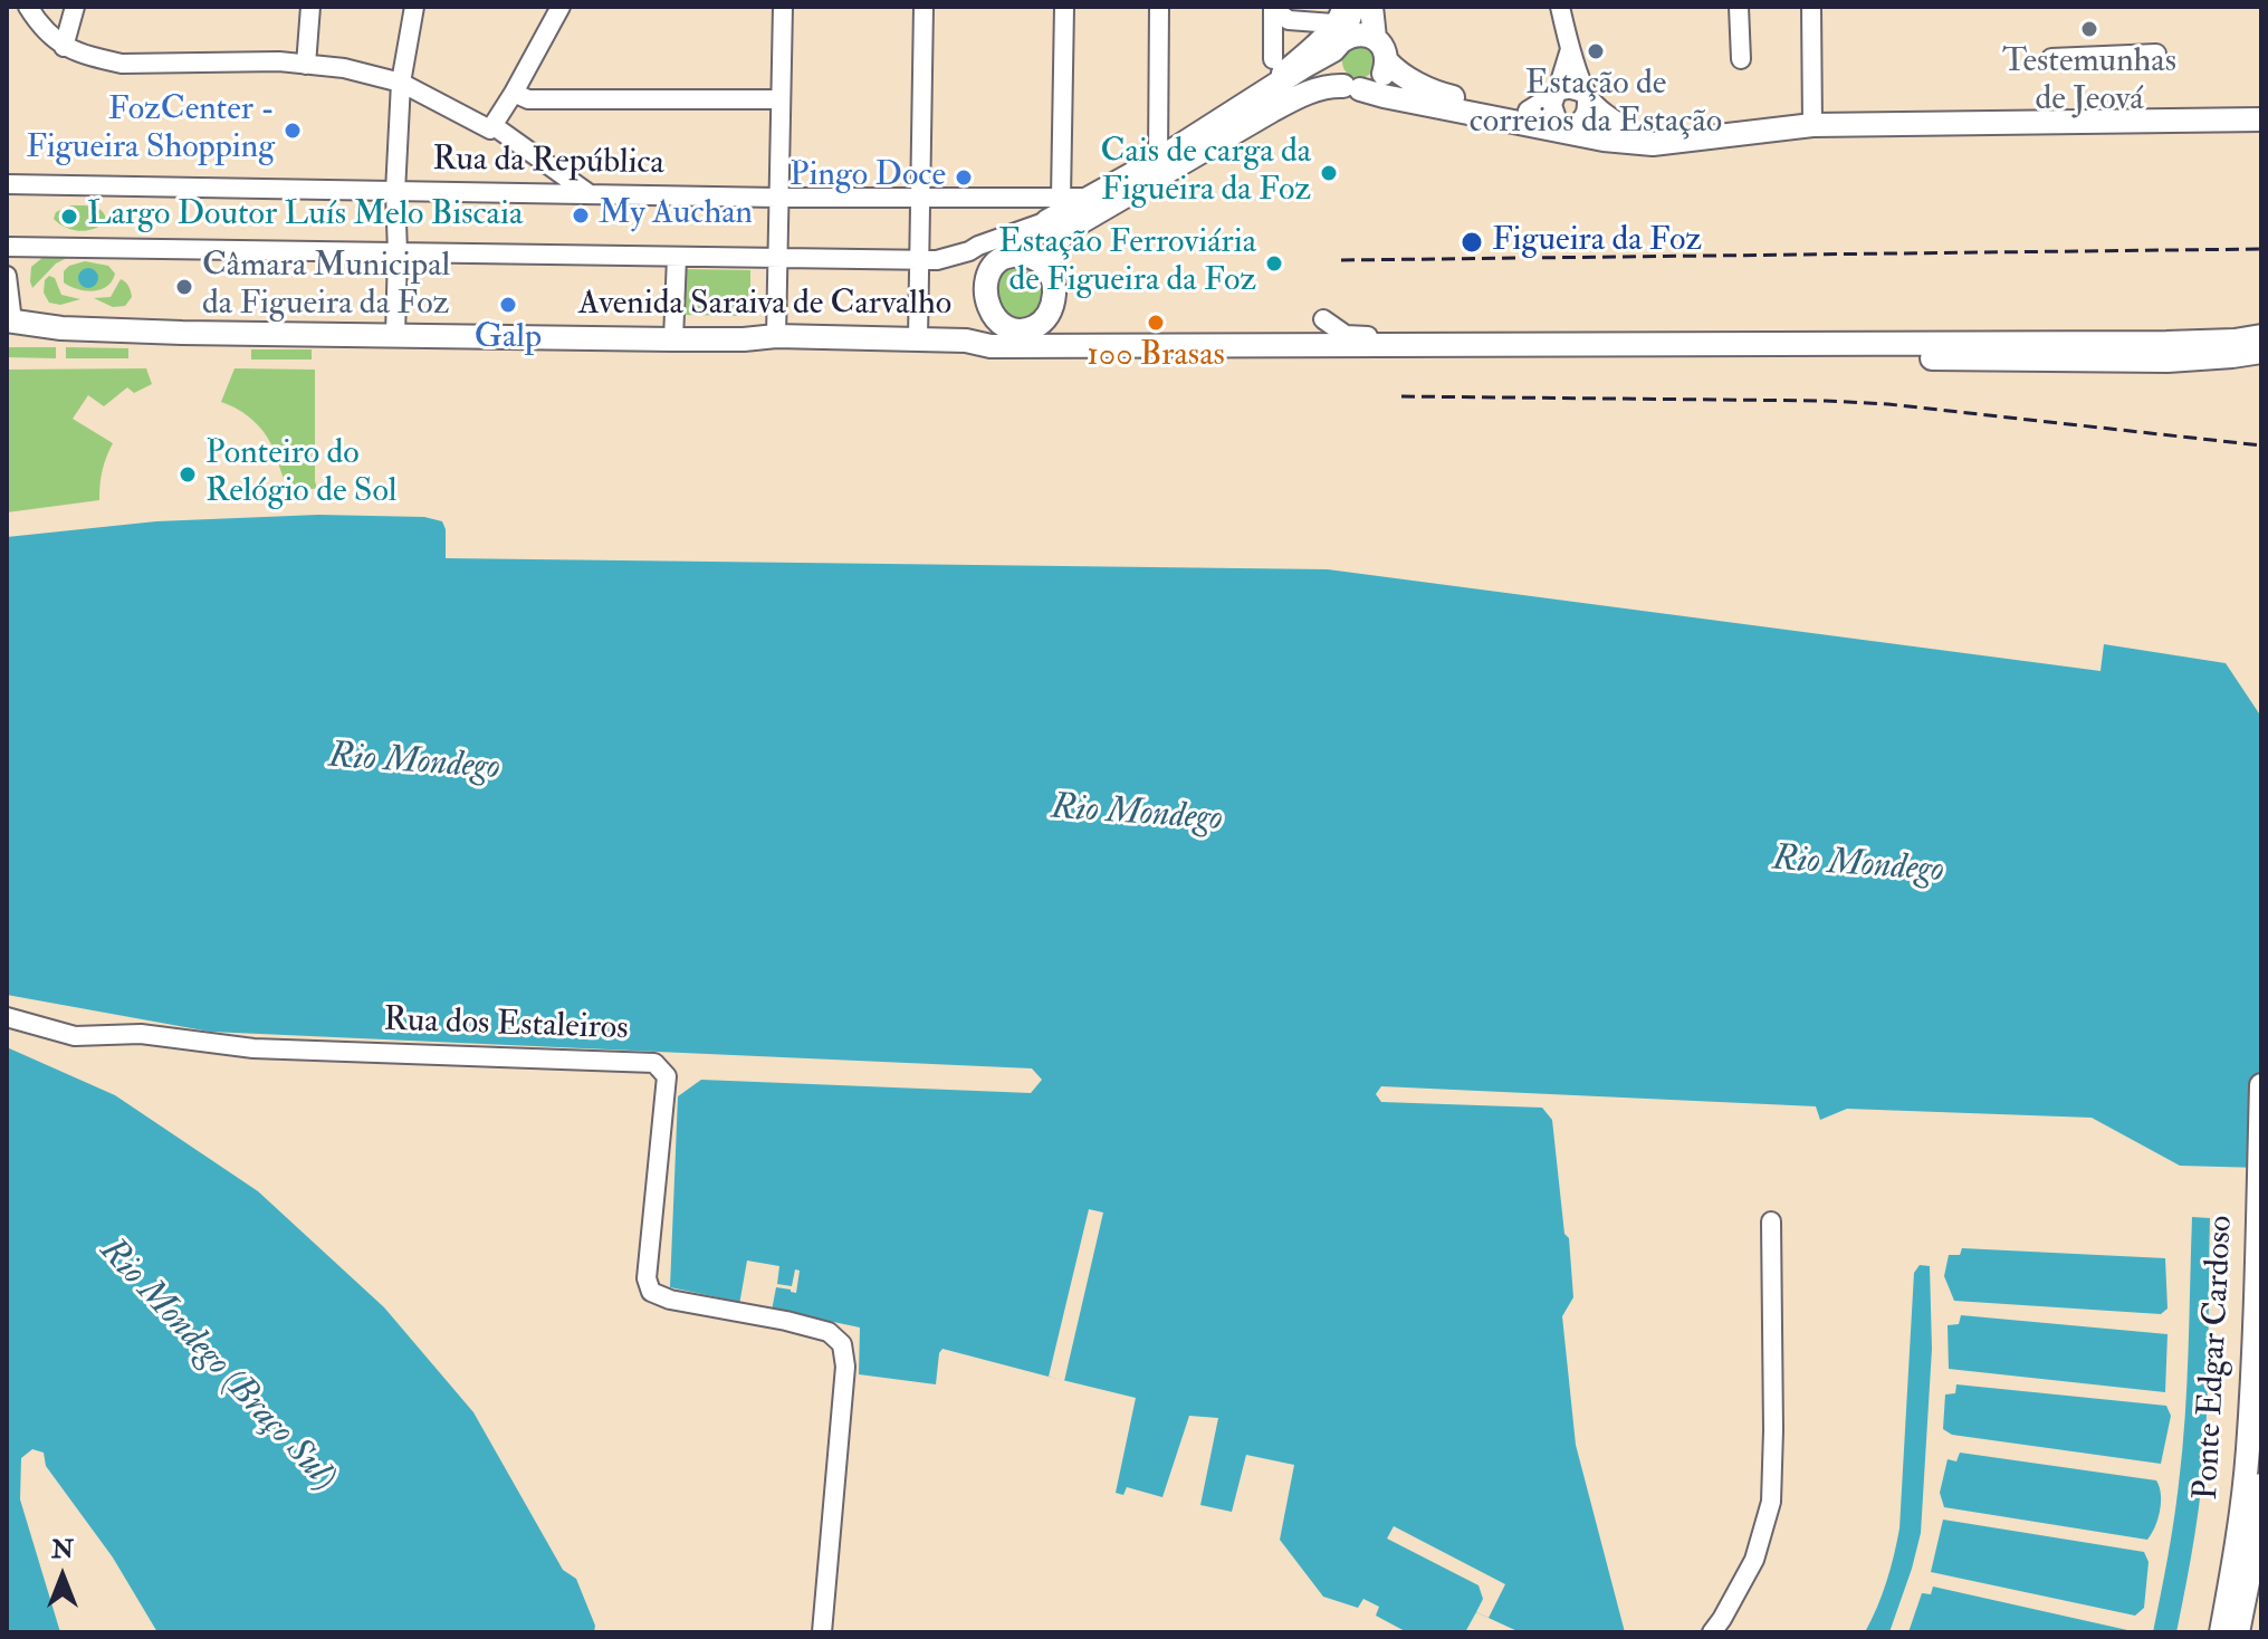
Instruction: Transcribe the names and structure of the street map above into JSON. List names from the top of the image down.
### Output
{
  "streets": {
    "main road": ["Avenida Saraiva de Carvalho", "Ponte Edgar Cardoso"],
    "street": ["Rua da República", "Rua dos Estaleiros"]
  },
  "water": ["Rio Mondego", "Rio Mondego (Braço Sul)"],
  "places": [
    "Testemunhas de Jeová",
    "Estação de correios da Estação",
    "FozCenter - Figueira Shopping",
    "Cais de carga da Figueira da Foz",
    "Pingo Doce",
    "My Auchan",
    "Largo Doutor Luís Melo Biscaia",
    "Figueira da Foz",
    "Estação Ferroviária de Figueira da Foz",
    "Câmara Municipal da Figueira da Foz",
    "Galp",
    "100 Brasas",
    "Ponteiro do Relógio de Sol"
  ],
  "north": "top"
}
